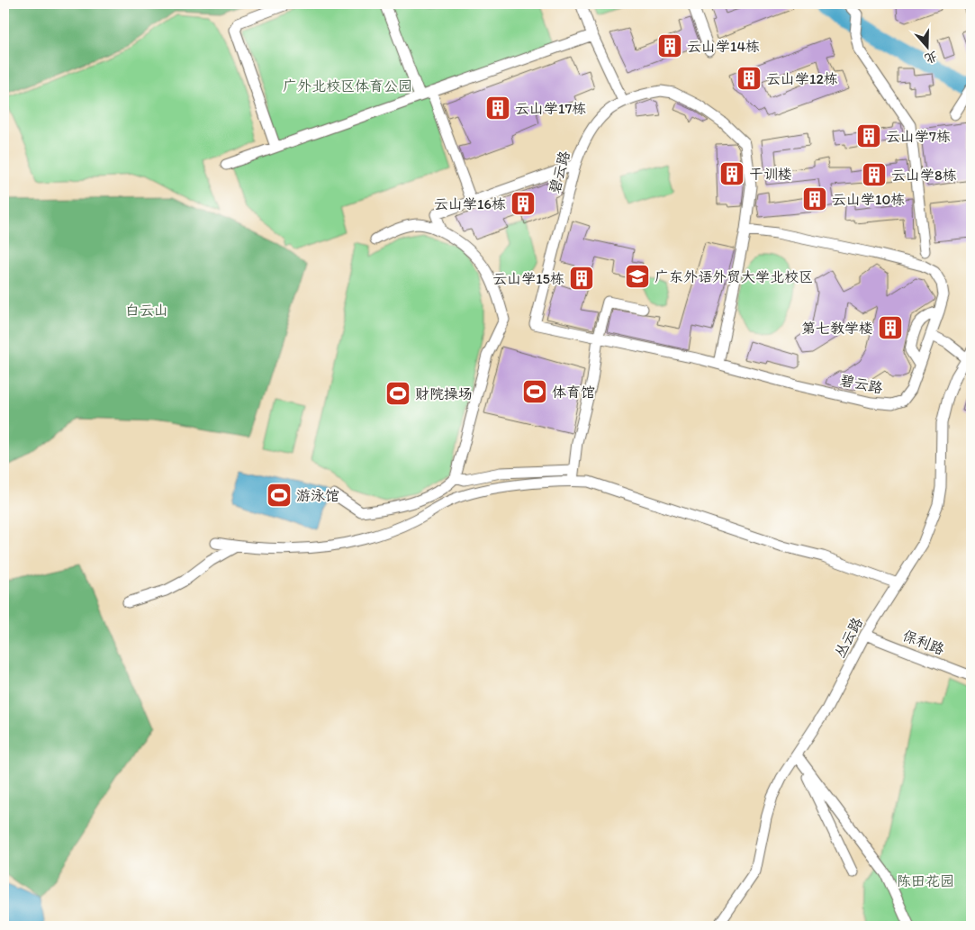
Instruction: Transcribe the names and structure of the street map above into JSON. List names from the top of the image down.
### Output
{
  "streets": {
    "street": ["碧云路", "丛云路", "保利路"]
  },
  "crossings": [
    ["丛云路", "保利路"]
  ],
  "parks": ["广外北校区体育公园", "白云山", "陈田花园"],
  "places": {
    "building": [
      "云山学14栋",
      "云山学12栋",
      "云山学17栋",
      "云山学7栋",
      "干训楼",
      "云山学8栋",
      "云山学10栋",
      "云山学16栋",
      "云山学15栋",
      "第七教学楼"
    ],
    "school or university": ["广东外语外贸大学北校区"],
    "sports": ["体育馆", "财院操场", "游泳馆"]
  },
  "north": "bottom"
}
